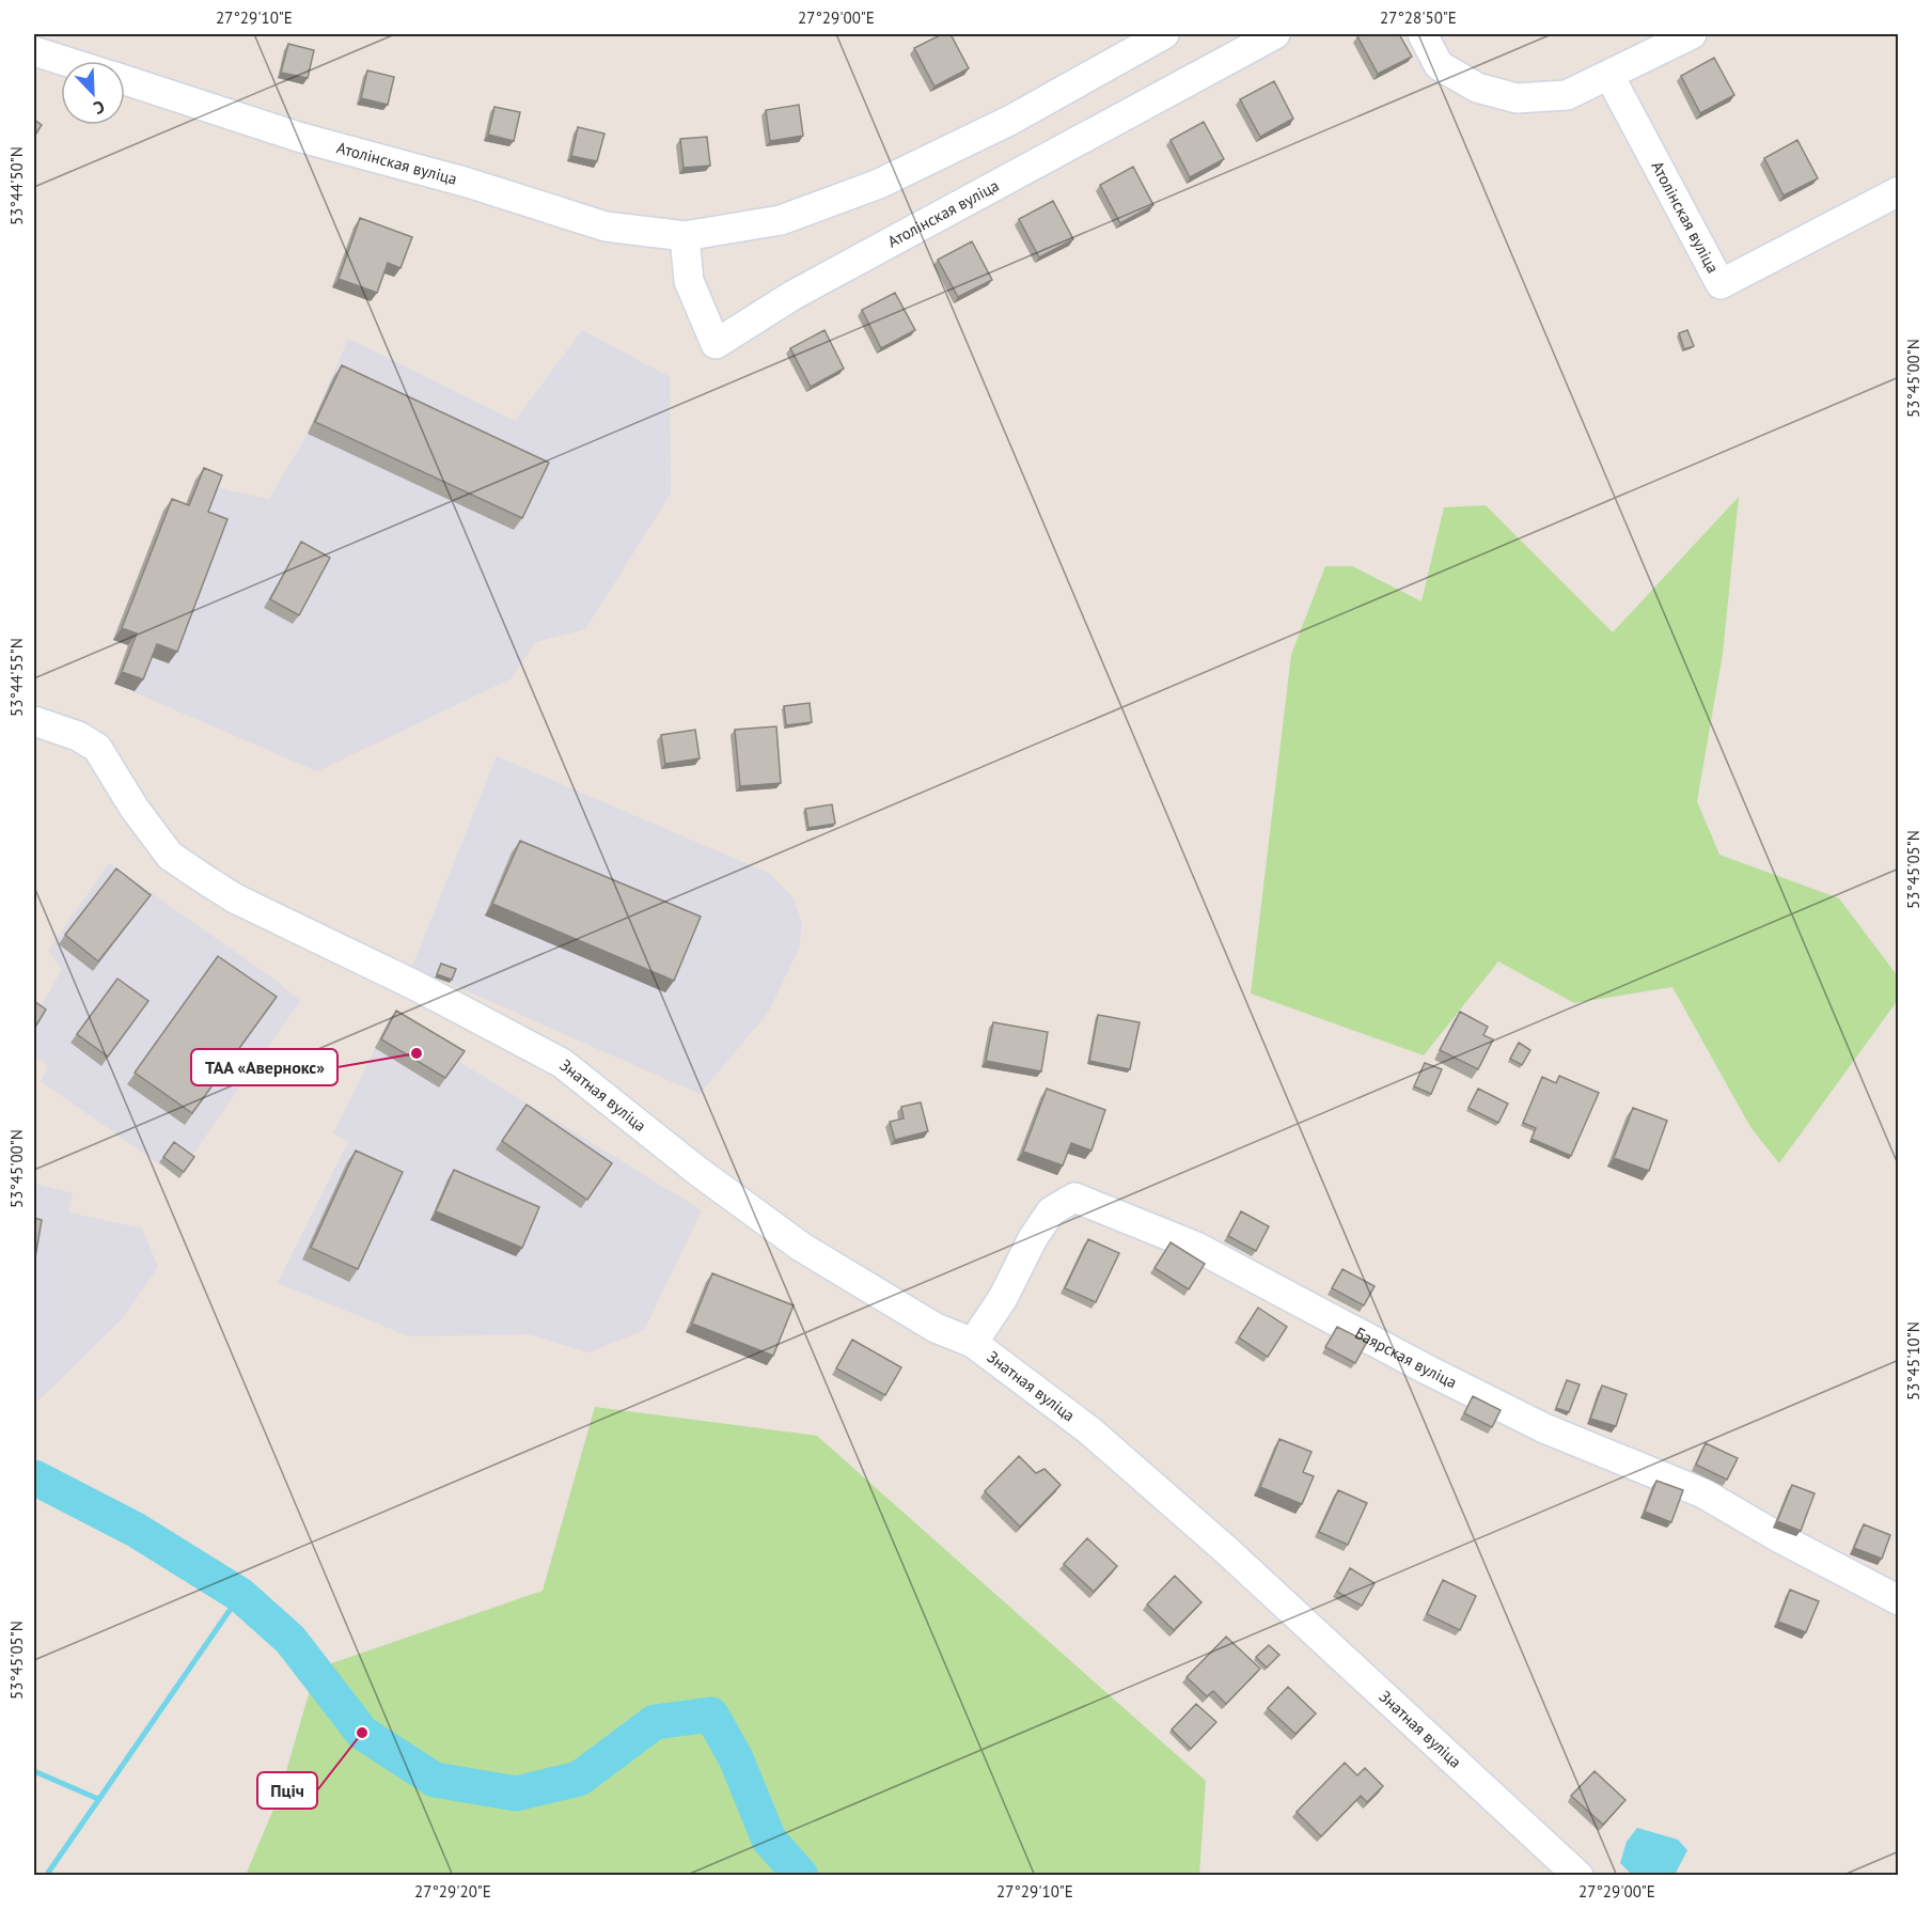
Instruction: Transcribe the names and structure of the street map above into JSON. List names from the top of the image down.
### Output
{
  "streets": {
    "street": ["Атолінская вуліца", "Знатная вуліца", "Баярская вуліца"]
  },
  "crossings": [
    ["Знатная вуліца", "Баярская вуліца"]
  ],
  "places": ["ТАА «Авернокс»", "Пціч"],
  "north": "bottom right",
  "coordinates": [
    "27°29'10\"E",
    "27°29'00\"E",
    "27°28'50\"E",
    "53°44'50\"N",
    "53°45'00\"N",
    "53°44'55\"N",
    "53°45'05\"N",
    "53°45'10\"N",
    "27°29'20\"E"
  ]
}
